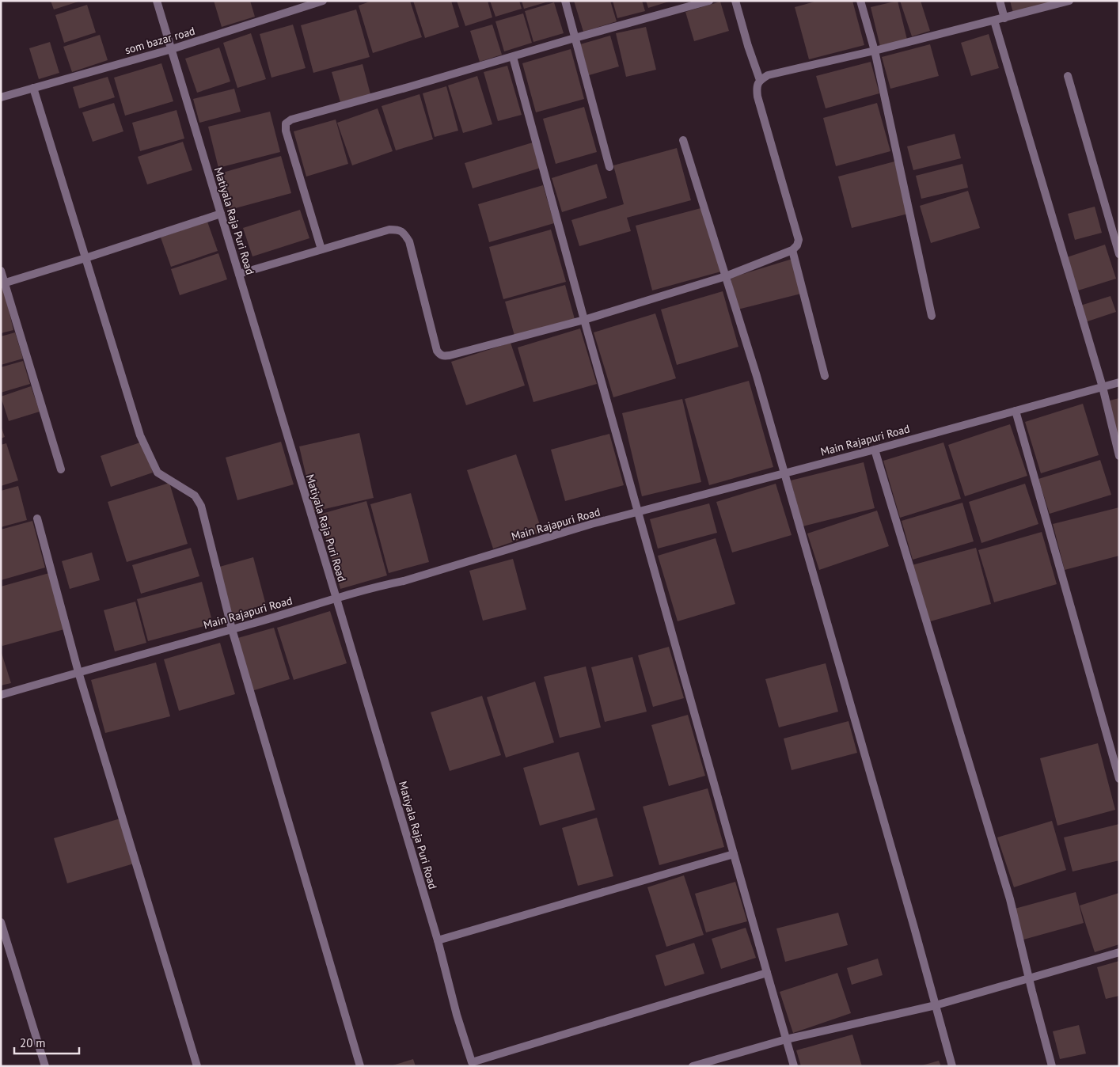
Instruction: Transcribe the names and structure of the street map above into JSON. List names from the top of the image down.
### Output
{
  "streets": {
    "street": ["som bazar road", "Matiyala Raja Puri Road", "Main Rajapuri Road"]
  },
  "crossings": [
    ["som bazar road", "Matiyala Raja Puri Road"],
    ["Matiyala Raja Puri Road", "Main Rajapuri Road"]
  ],
  "scale_bar": "20 m"
}
